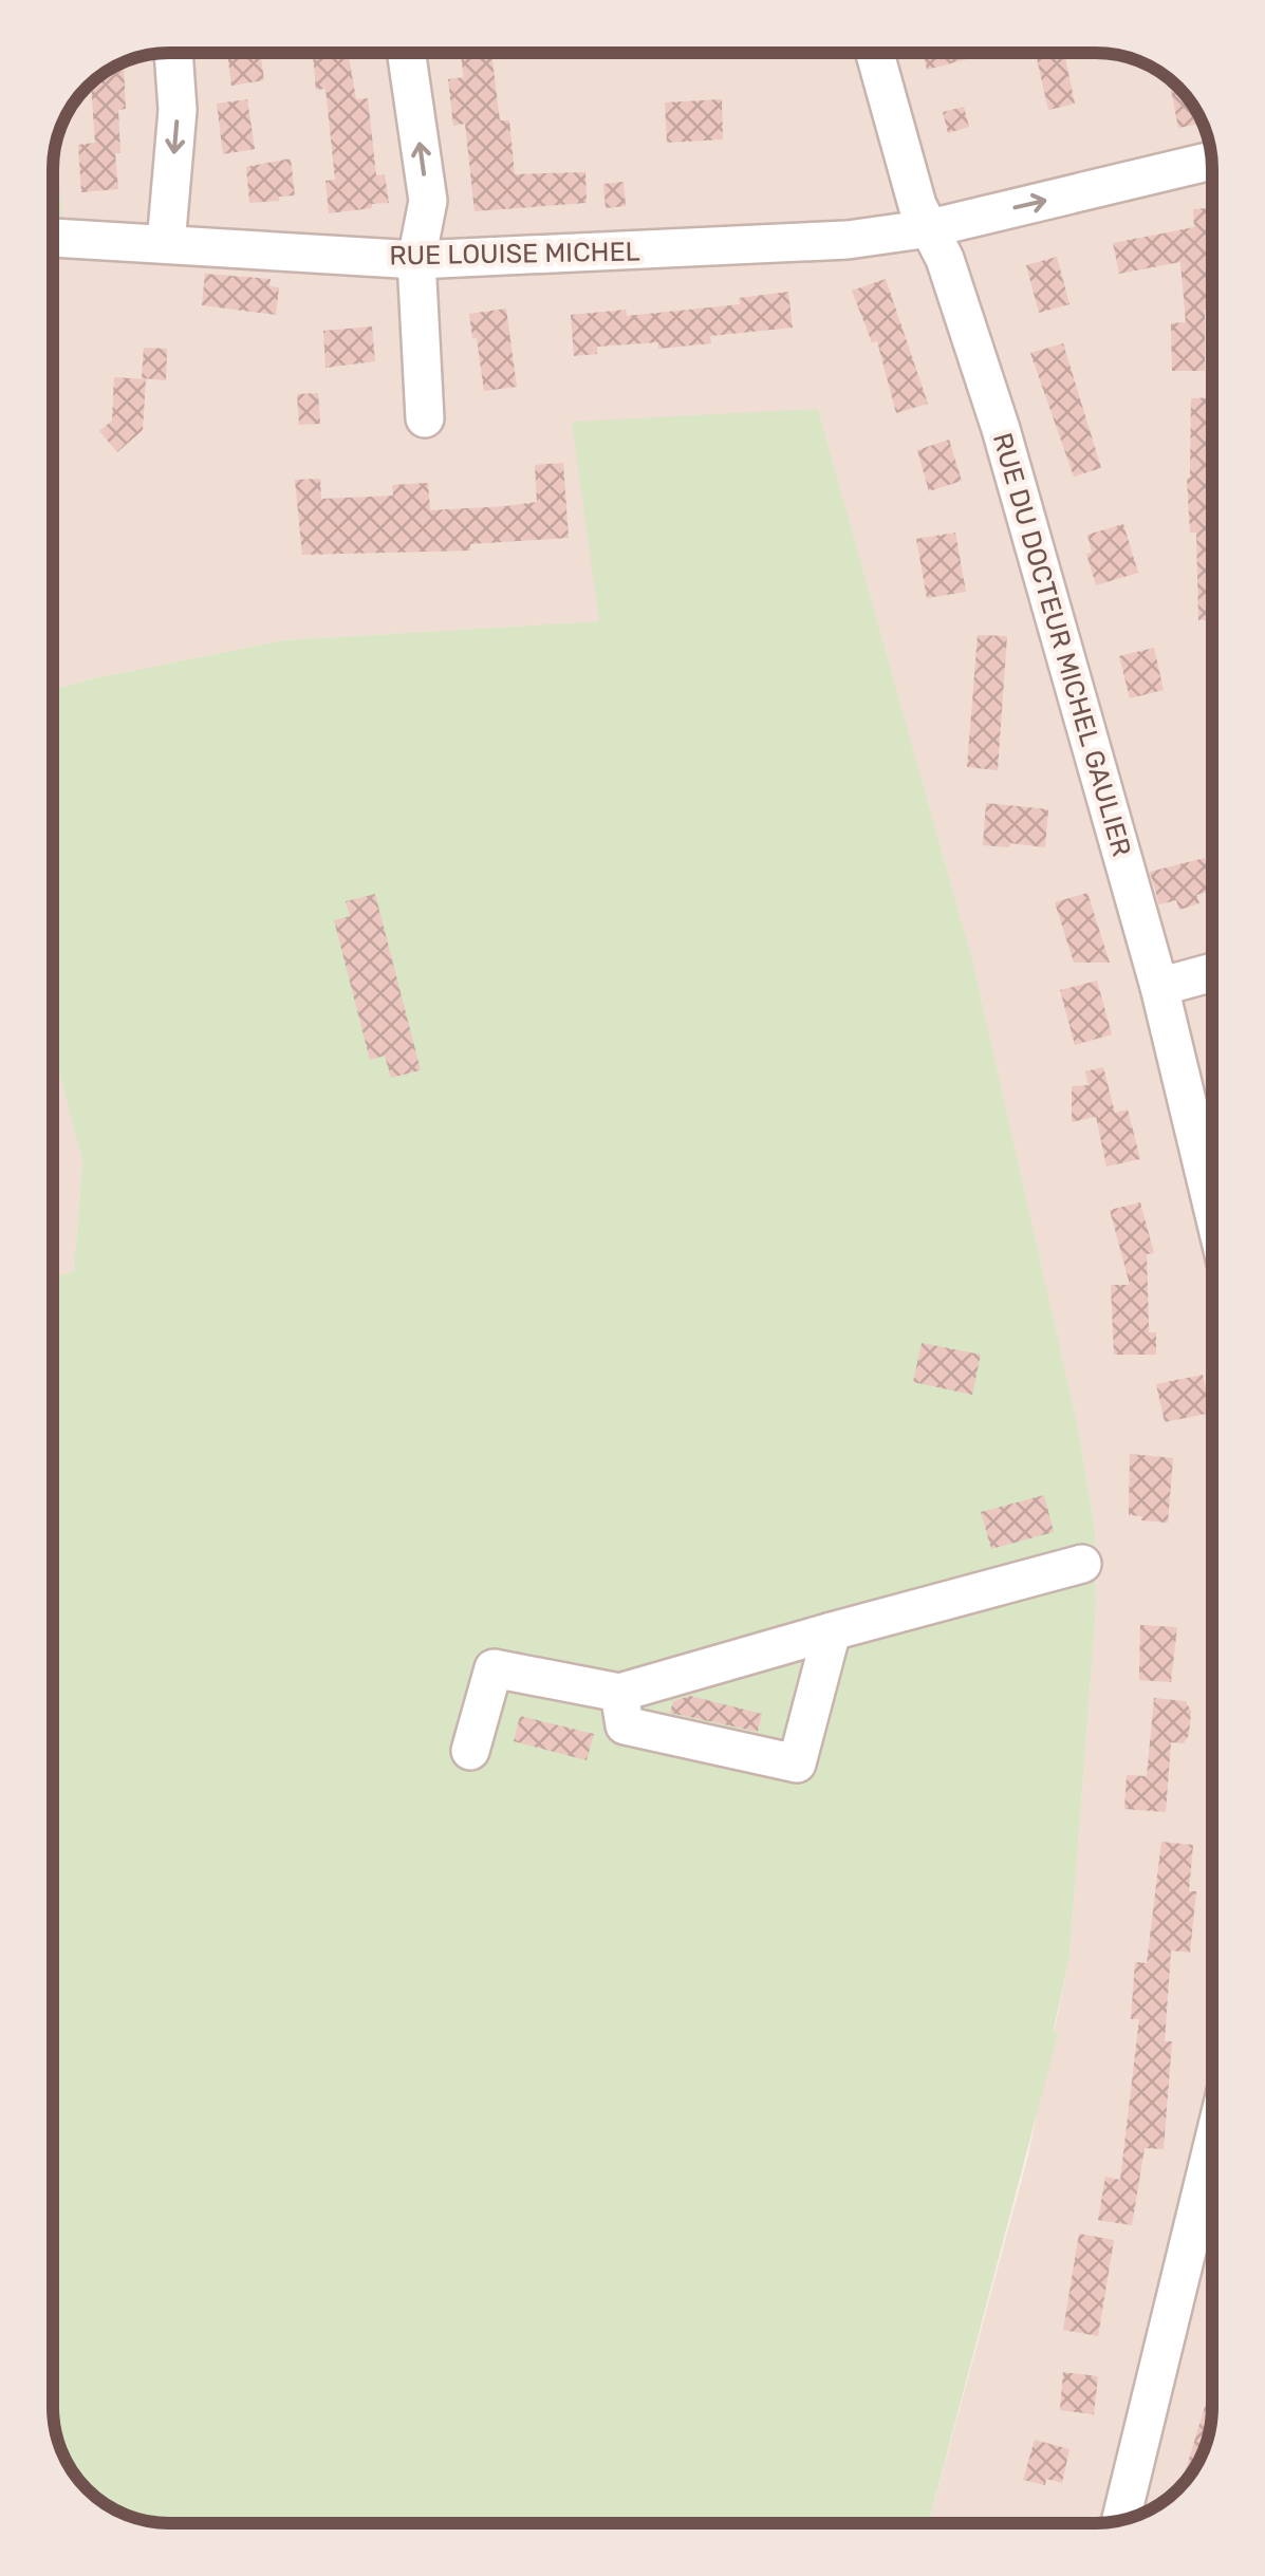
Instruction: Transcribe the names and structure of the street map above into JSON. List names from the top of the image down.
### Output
{
  "streets": {
    "street": ["RUE LOUISE MICHEL", "RUE DU DOCTEUR MICHEL GAULIER"]
  },
  "crossings": [
    ["RUE LOUISE MICHEL", "RUE DU DOCTEUR MICHEL GAULIER"]
  ]
}
